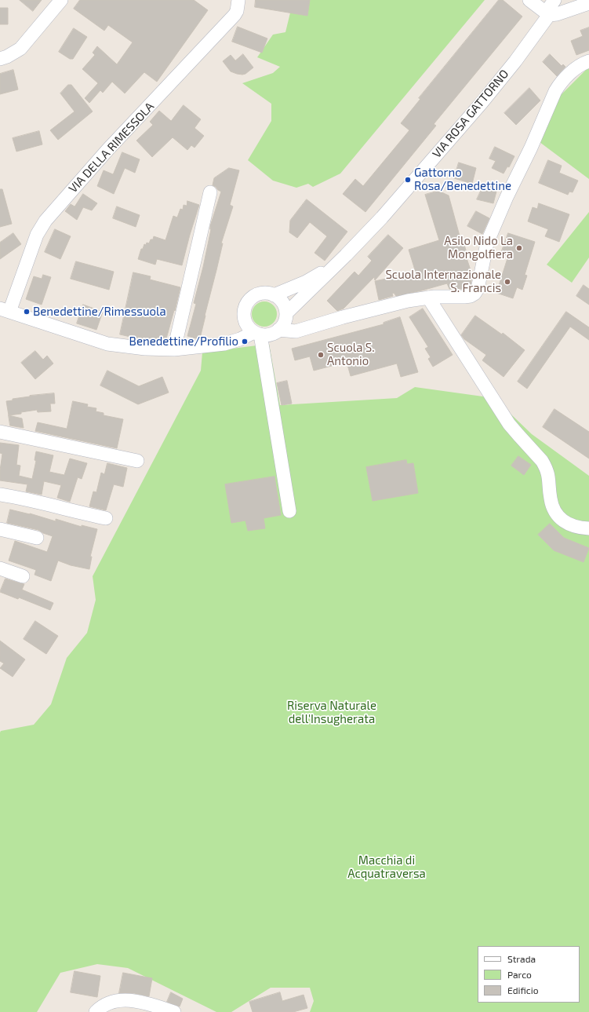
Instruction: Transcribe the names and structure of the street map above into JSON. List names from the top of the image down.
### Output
{
  "streets": {
    "street": ["VIA ROSA GATTORNO", "VIA DELLA RIMESSOLA"]
  },
  "parks": ["Riserva Naturale dell'Insugherata", "Macchia di Acquatraversa"],
  "places": [
    "Gattorno Rosa/Benedettine",
    "Asilo Nido La Mongolfiera",
    "Scuola Internazionale S. Francis",
    "Benedettine/Rimessuola",
    "Benedettine/Profilio",
    "Scuola S. Antonio"
  ],
  "legend": ["Strada", "Parco", "Edificio"]
}
